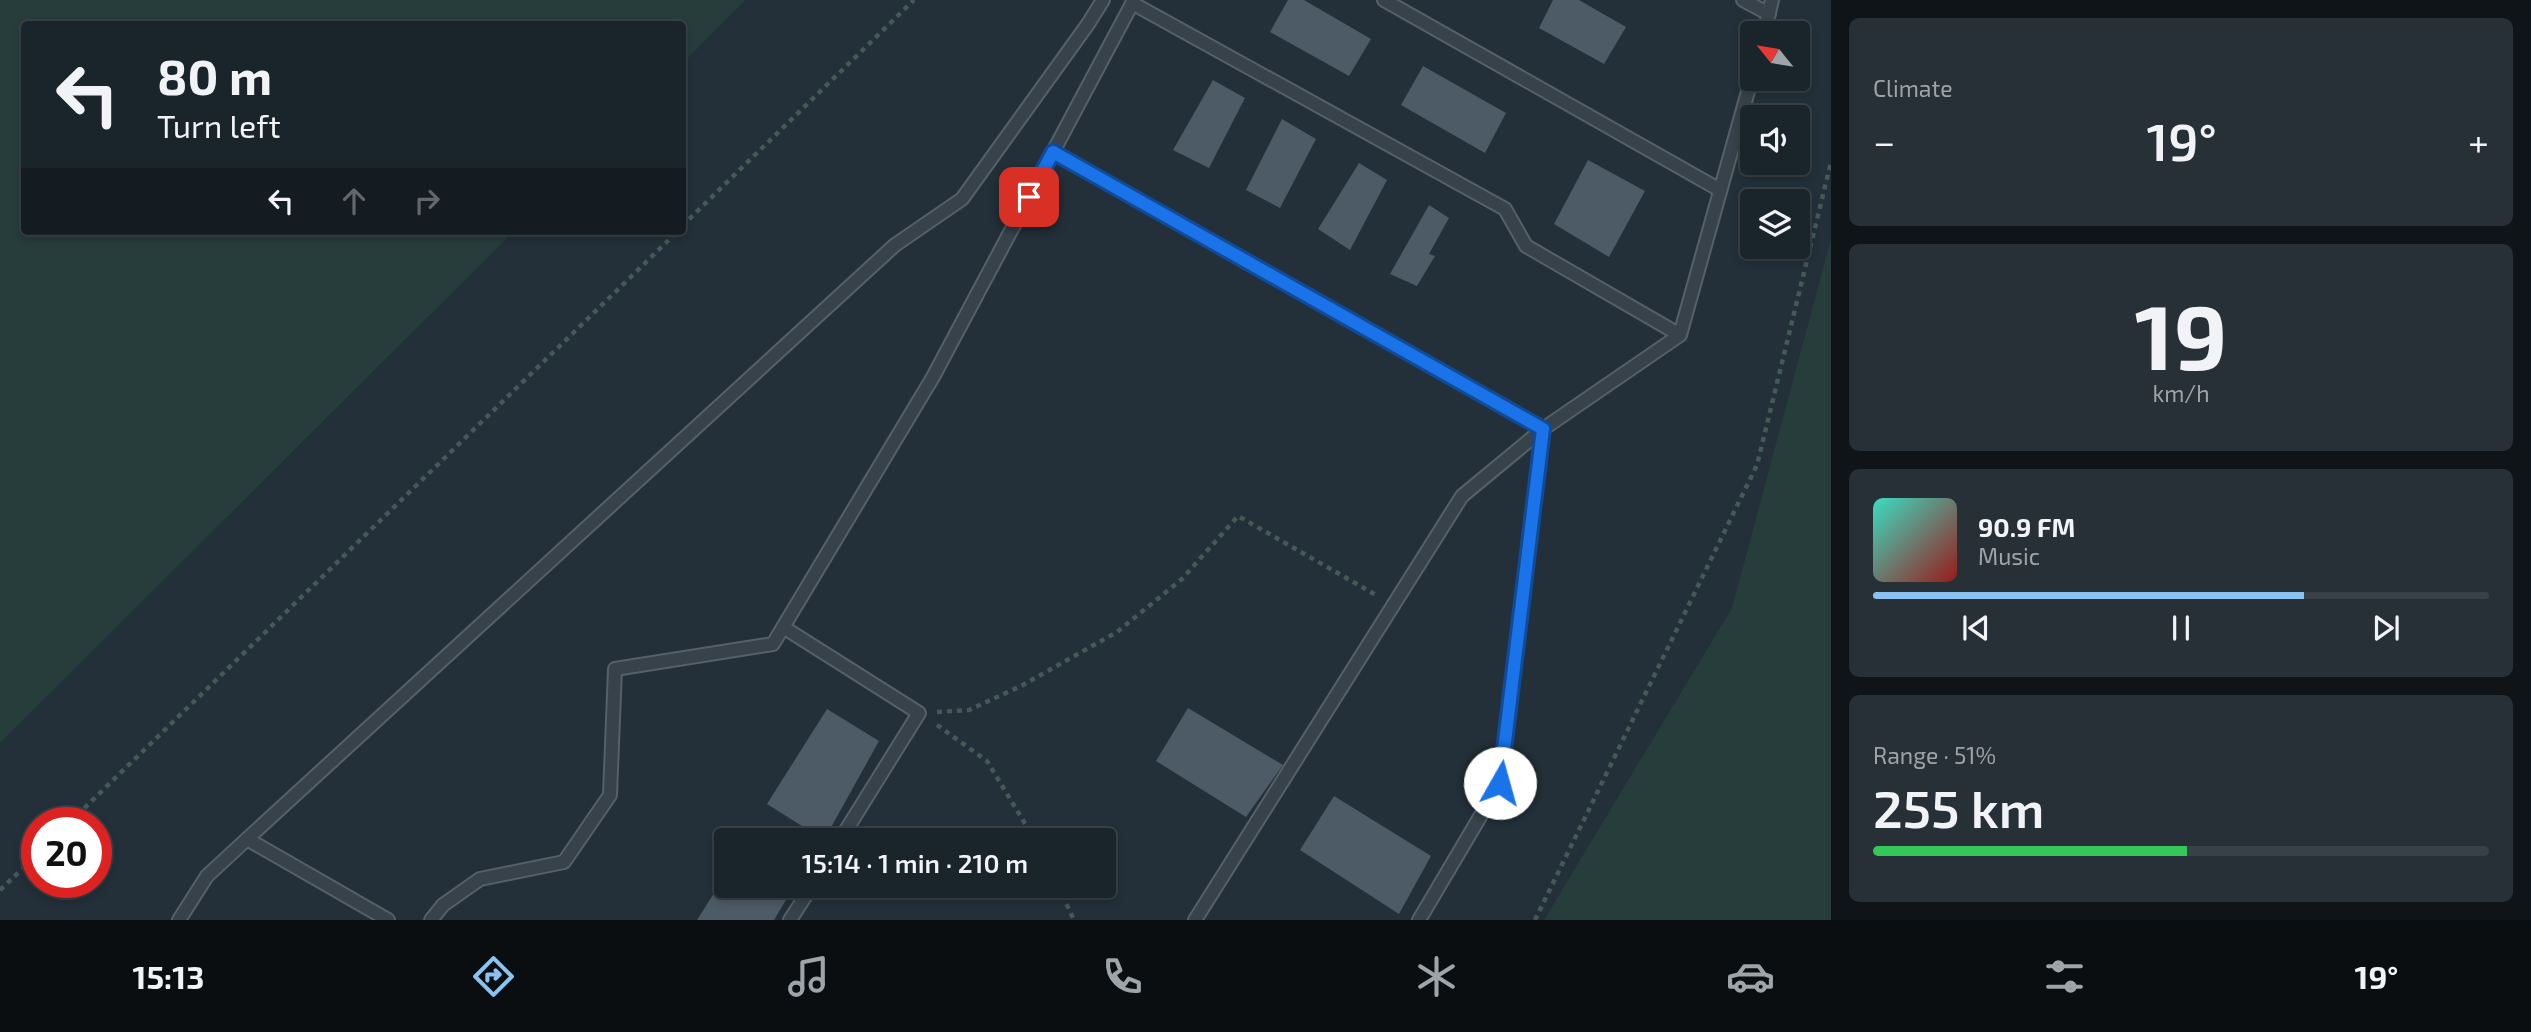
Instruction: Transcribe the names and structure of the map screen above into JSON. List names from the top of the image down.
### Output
{
  "north": "top left",
  "page": {
    "tile": [
      "Climate",
      ["19", "km/h"],
      ["Range · 51%", "255 km"]
    ],
    "turn": ["80 m", "Turn left"],
    "heat": ["−", "19°", "+"],
    "song": ["90.9 FM", "Music"],
    "limit": "20",
    "trip": "15:14 · 1 min · 210 m",
    "tabs": ["15:13", "19°"]
  }
}
